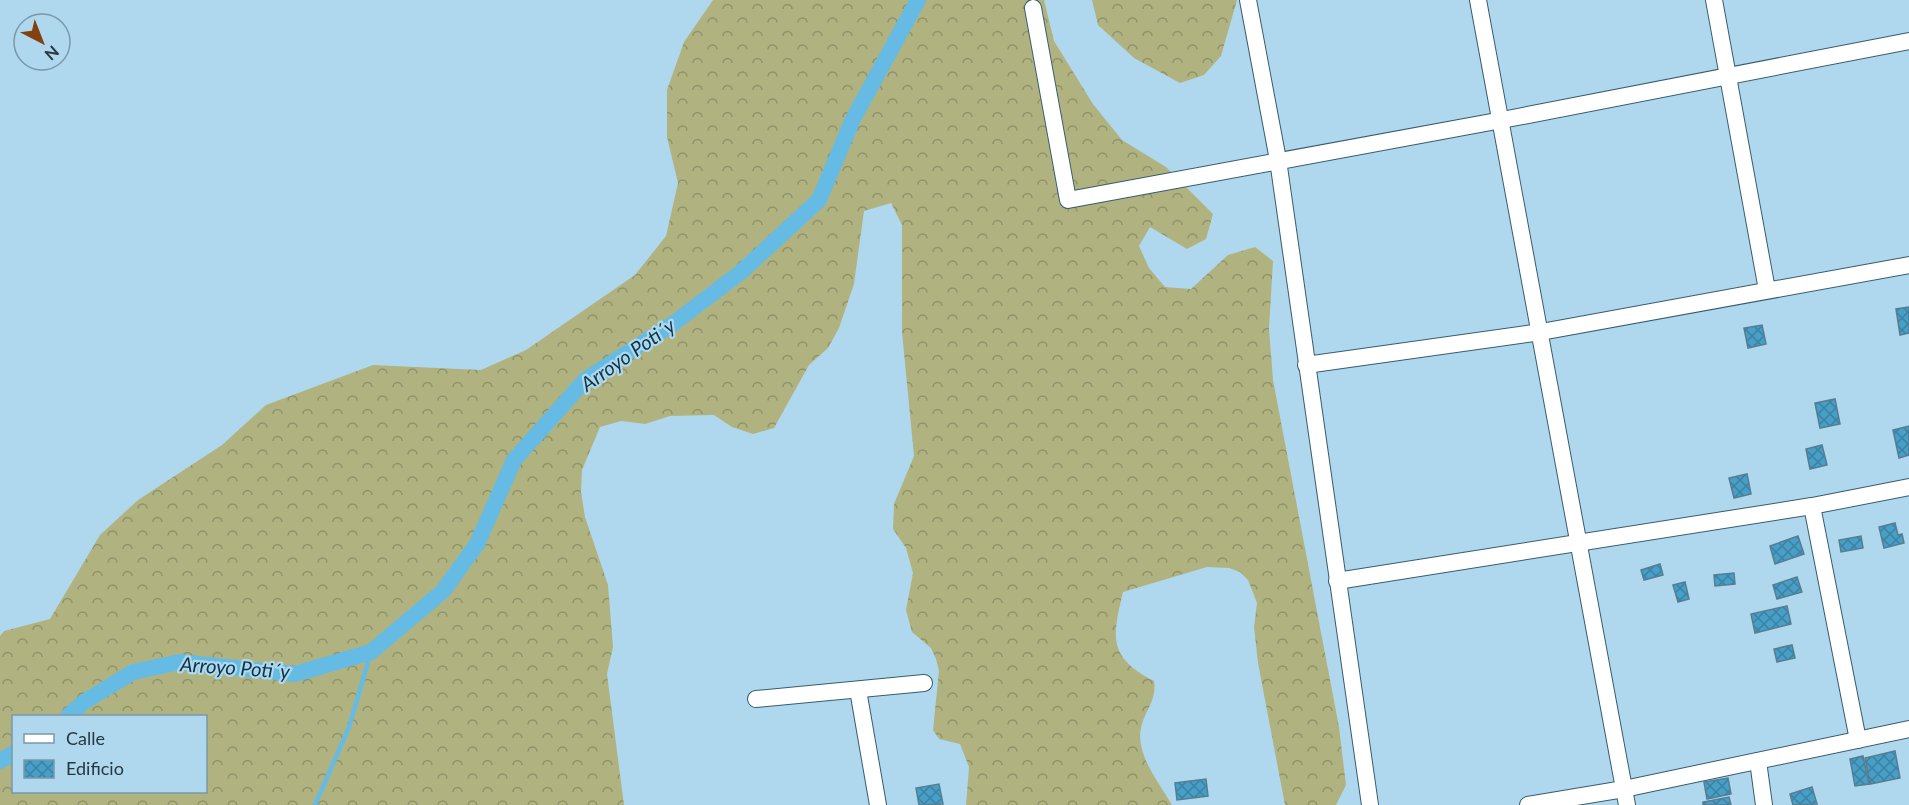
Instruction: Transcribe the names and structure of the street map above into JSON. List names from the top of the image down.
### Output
{
  "water": ["Arroyo Poti´y"],
  "legend": ["Calle", "Edificio"],
  "north": "bottom right"
}
